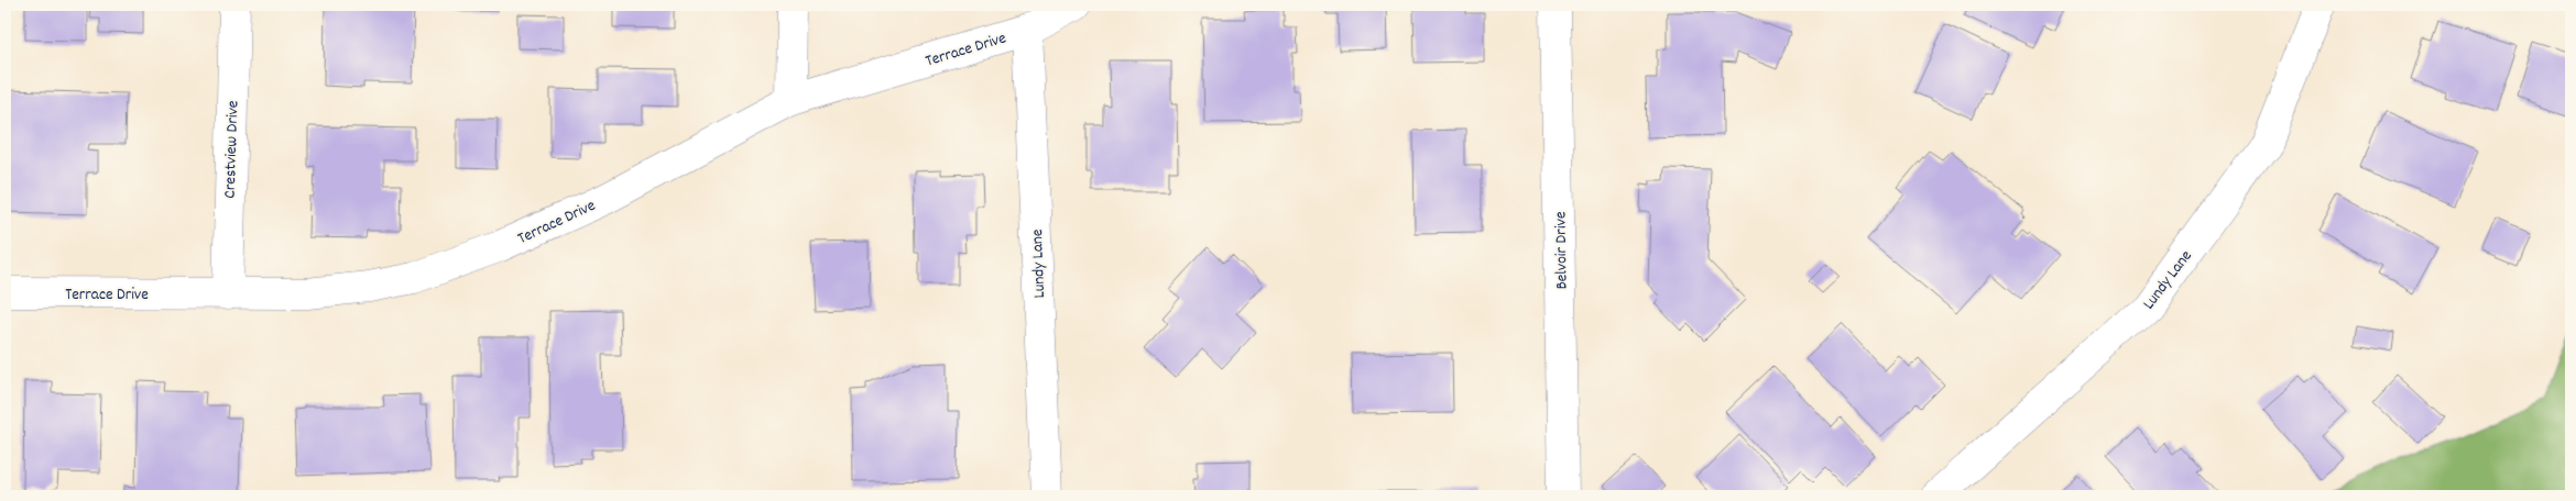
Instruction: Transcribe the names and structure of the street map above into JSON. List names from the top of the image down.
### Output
{
  "streets": {
    "street": [
      "Terrace Drive",
      "Crestview Drive",
      "Belvoir Drive",
      "Lundy Lane"
    ]
  },
  "crossings": [
    ["Terrace Drive", "Crestview Drive"],
    ["Terrace Drive", "Lundy Lane"]
  ]
}
